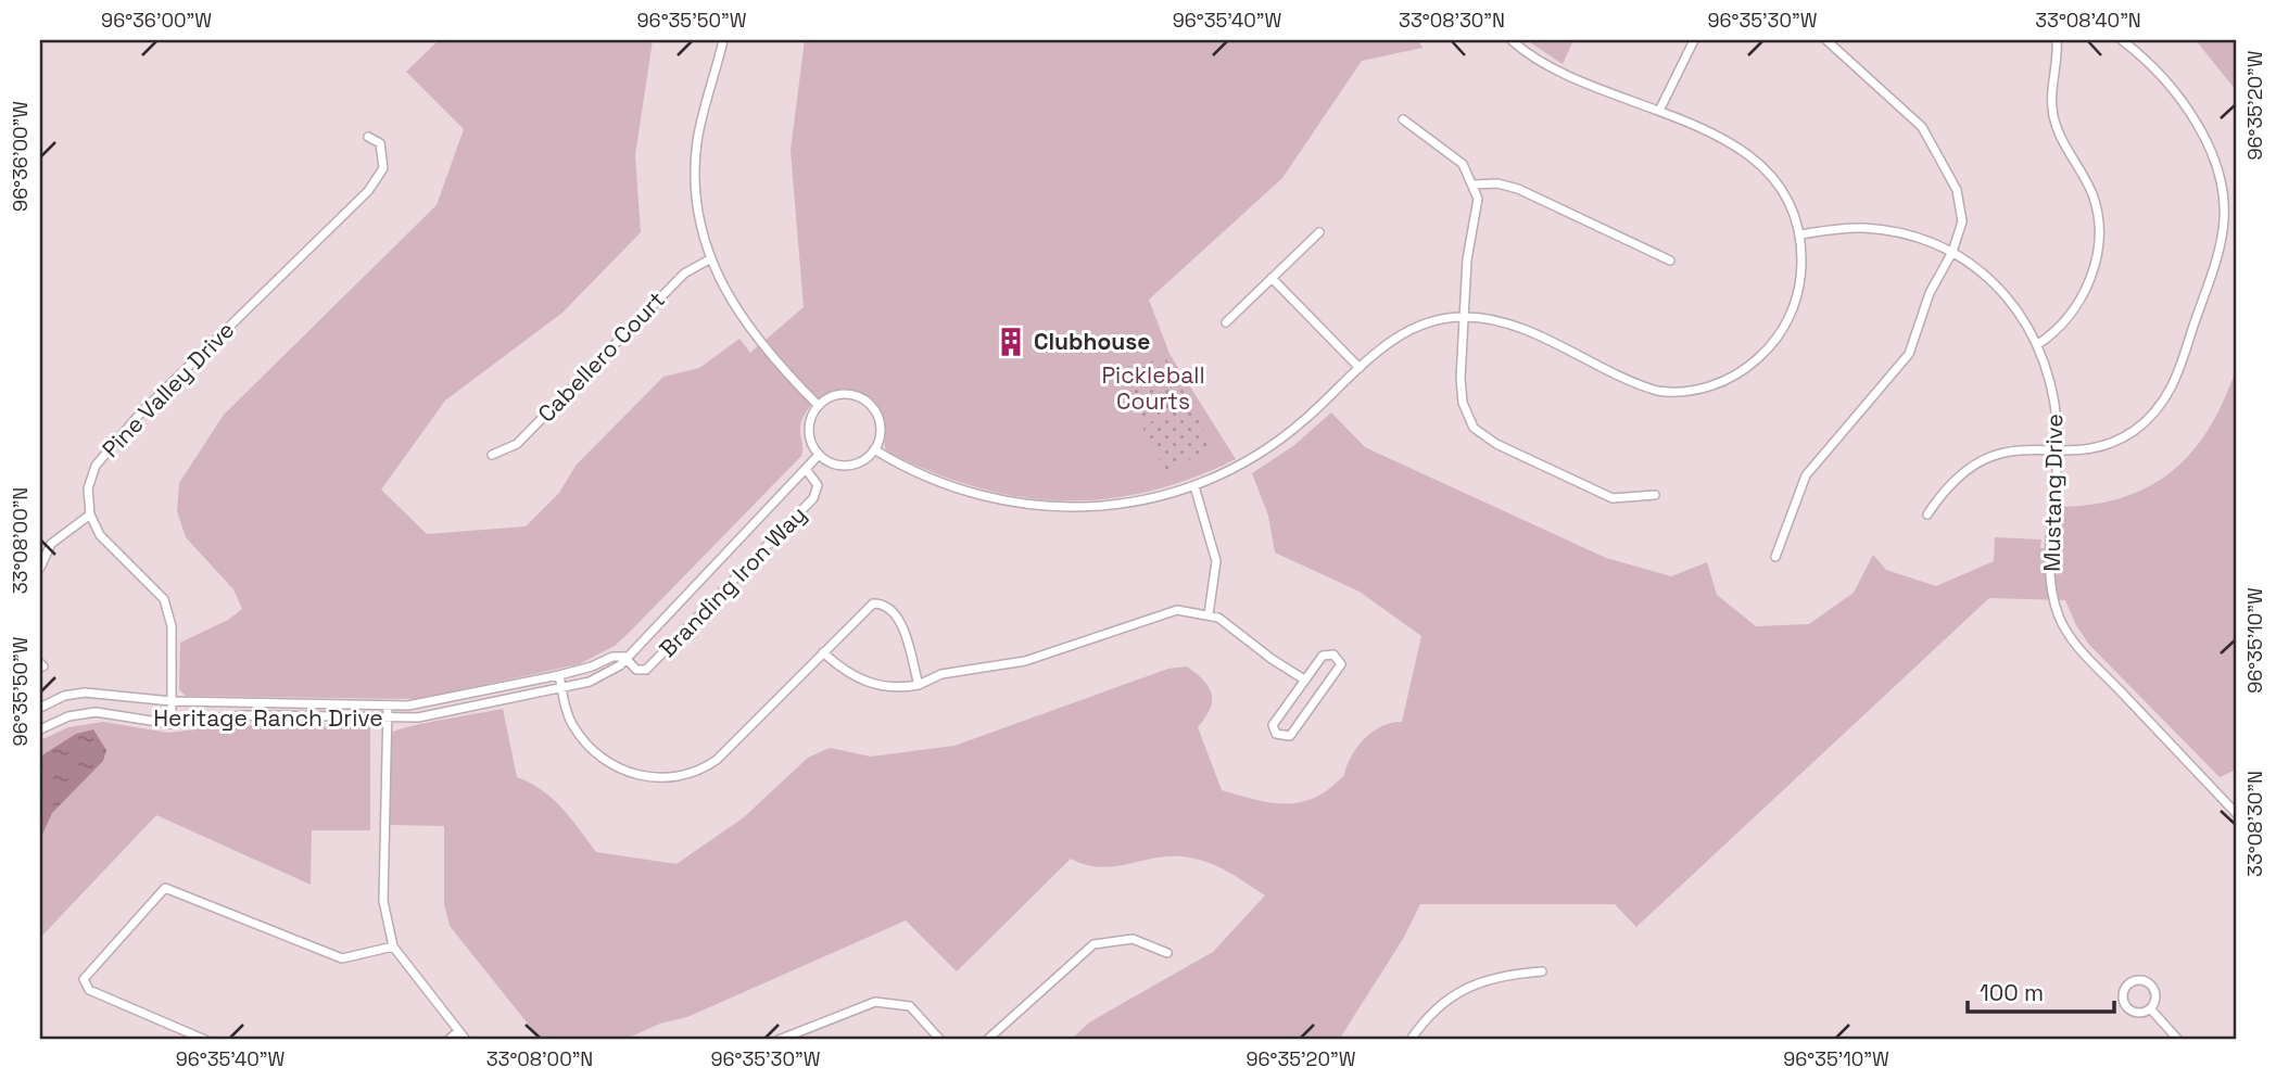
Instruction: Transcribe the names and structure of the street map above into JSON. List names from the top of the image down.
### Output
{
  "streets": {
    "street": [
      "Cabellero Court",
      "Pine Valley Drive",
      "Mustang Drive",
      "Branding Iron Way",
      "Heritage Ranch Drive"
    ]
  },
  "crossings": [
    ["Branding Iron Way", "Heritage Ranch Drive"]
  ],
  "parks": ["Pickleball Courts"],
  "places": {
    "building": ["Clubhouse"]
  },
  "scale_bar": "100 m",
  "coordinates": [
    "96°36'00\"W",
    "96°35'50\"W",
    "96°35'40\"W",
    "33°08'30\"N",
    "96°35'30\"W",
    "33°08'40\"N",
    "96°35'20\"W",
    "33°08'00\"N",
    "96°35'10\"W"
  ]
}
